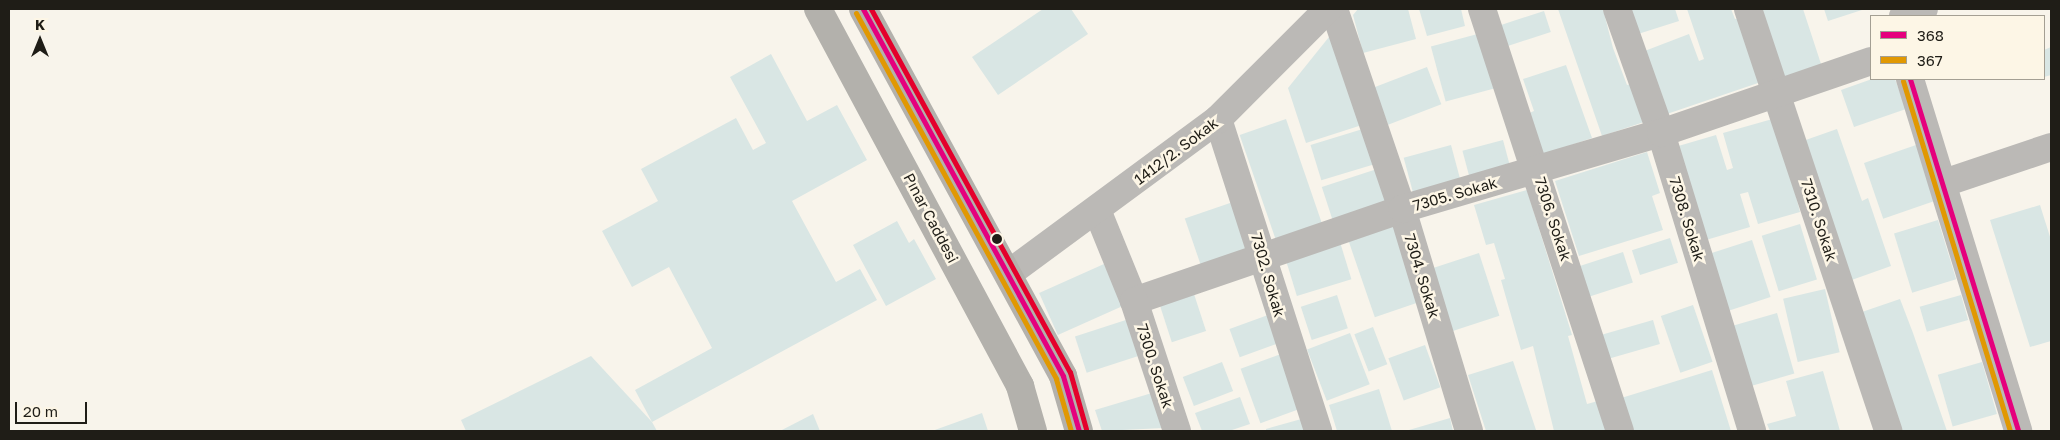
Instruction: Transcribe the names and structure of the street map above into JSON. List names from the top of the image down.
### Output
{
  "streets": {
    "main road": ["Pınar Caddesi"],
    "street": [
      "1412/2. Sokak",
      "7305. Sokak",
      "7306. Sokak",
      "7308. Sokak",
      "7310. Sokak",
      "7302. Sokak",
      "7304. Sokak",
      "7300. Sokak"
    ]
  },
  "crossings": [
    ["1412/2. Sokak", "7302. Sokak"],
    ["7305. Sokak", "7306. Sokak"],
    ["7305. Sokak", "7308. Sokak"],
    ["7305. Sokak", "7310. Sokak"],
    ["7305. Sokak", "7302. Sokak"],
    ["7305. Sokak", "7304. Sokak"],
    ["7305. Sokak", "7300. Sokak"]
  ],
  "lines": ["transit line 368", "transit line 367"],
  "legend": ["368", "367"],
  "scale_bar": "20 m",
  "north": "top"
}
